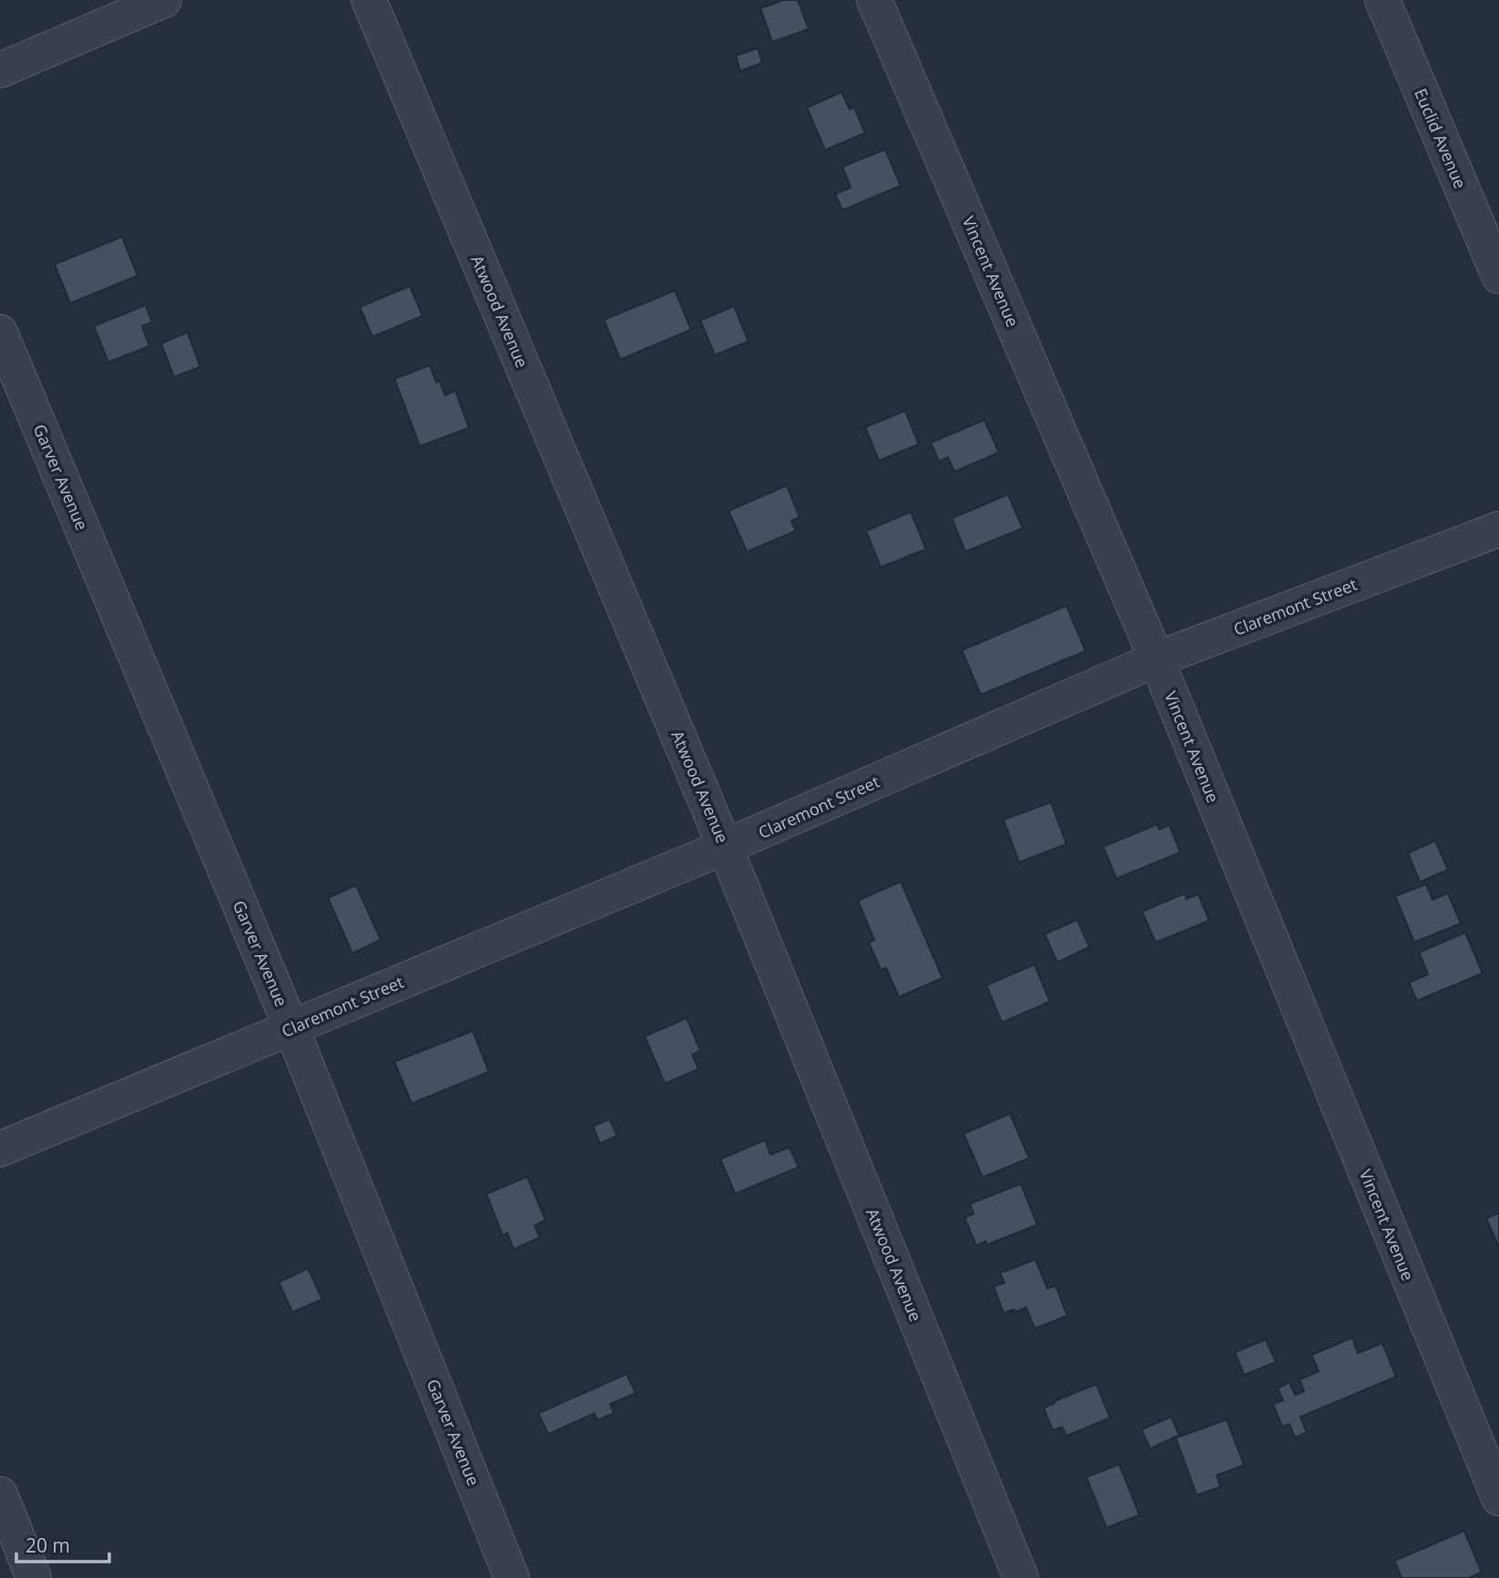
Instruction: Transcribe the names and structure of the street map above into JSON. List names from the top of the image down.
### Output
{
  "streets": {
    "street": [
      "Euclid Avenue",
      "Vincent Avenue",
      "Atwood Avenue",
      "Garver Avenue",
      "Claremont Street"
    ]
  },
  "crossings": [
    ["Vincent Avenue", "Claremont Street"],
    ["Atwood Avenue", "Claremont Street"],
    ["Garver Avenue", "Claremont Street"]
  ],
  "scale_bar": "20 m"
}
